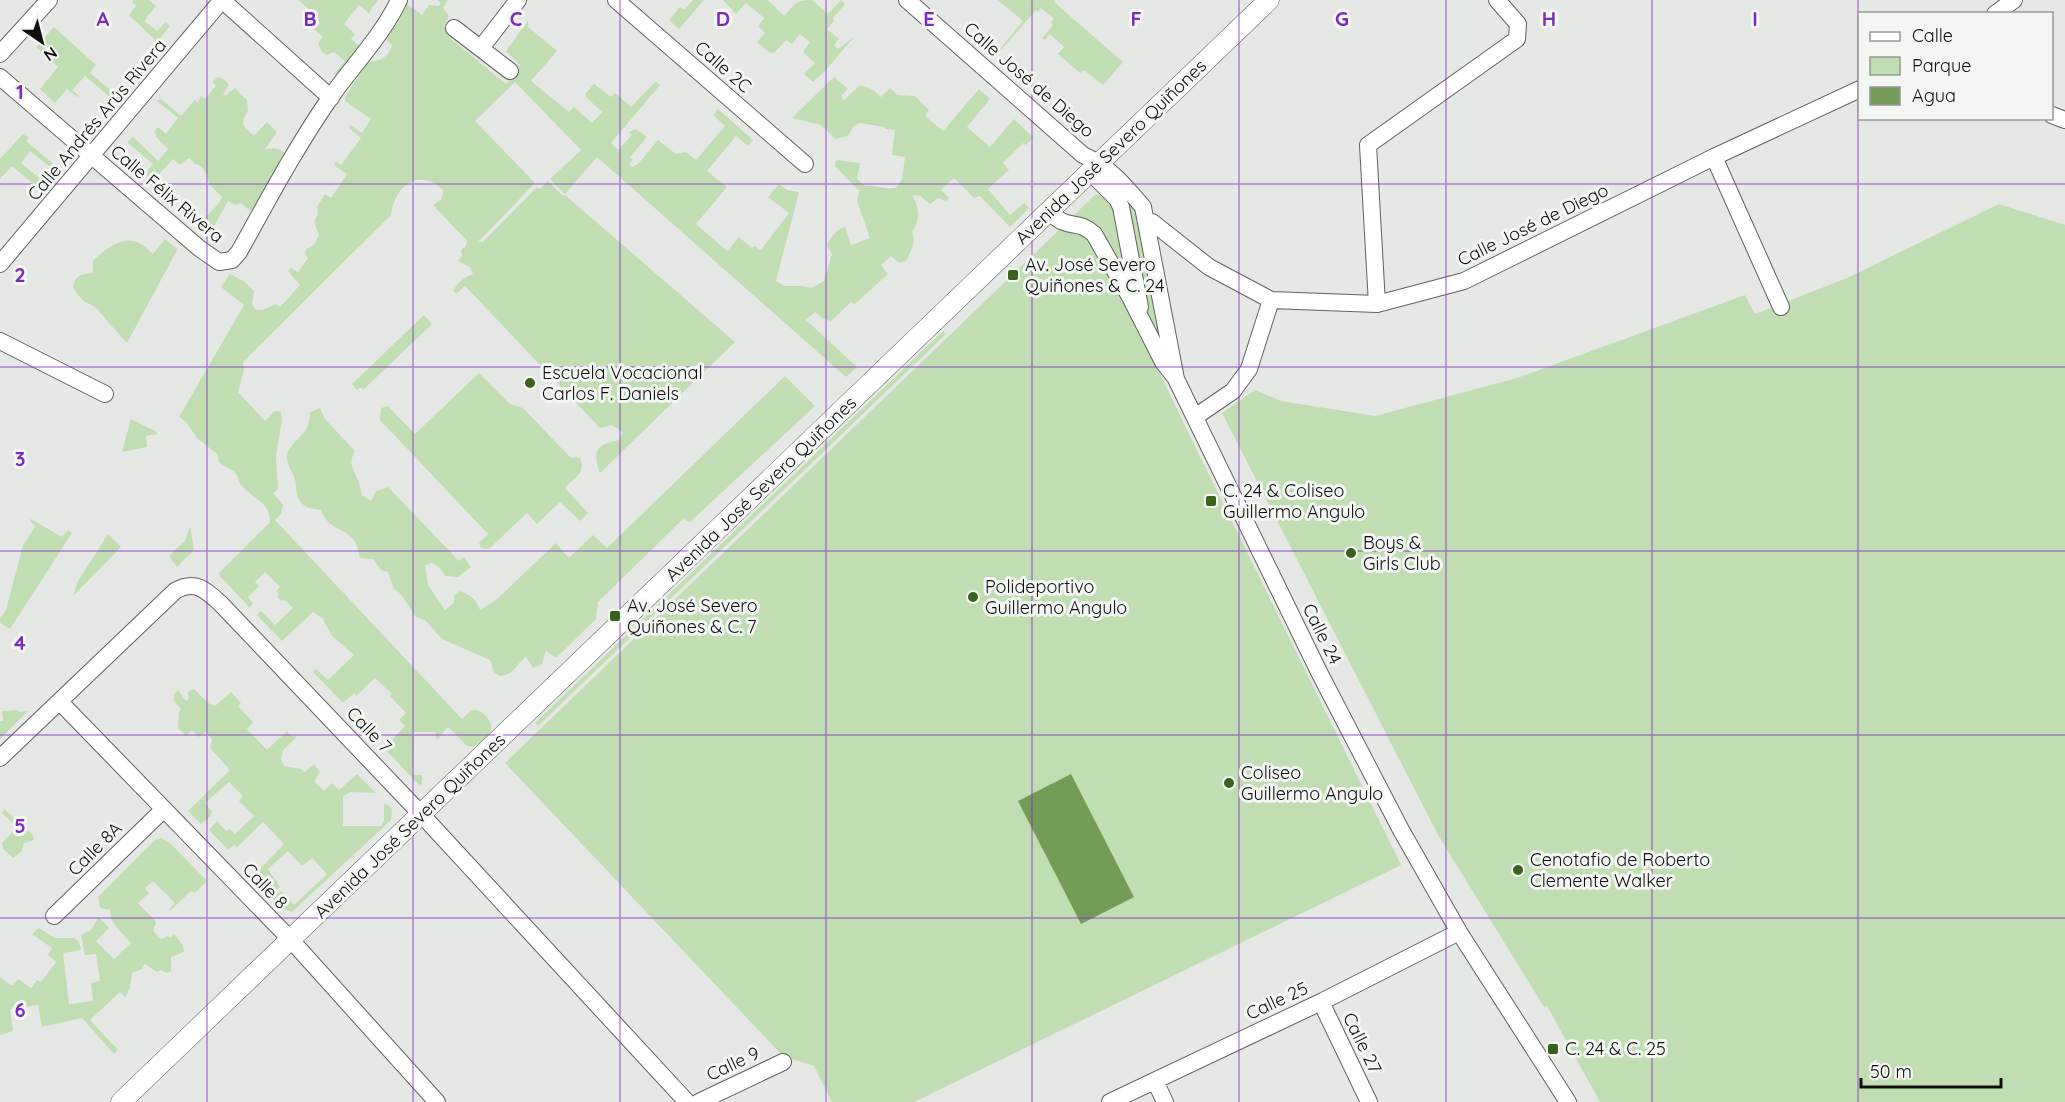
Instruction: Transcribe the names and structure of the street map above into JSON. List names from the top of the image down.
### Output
{
  "streets": {
    "street": [
      "Calle 2C",
      "Calle José de Diego",
      "Calle Andrés Arús Rivera",
      "Avenida José Severo Quiñones",
      "Calle Félix Rivera",
      "Calle 24",
      "Calle 7",
      "Calle 8A",
      "Calle 8",
      "Calle 25",
      "Calle 27",
      "Calle 9"
    ]
  },
  "crossings": [
    ["Calle José de Diego", "Avenida José Severo Quiñones"],
    ["Calle José de Diego", "Calle 24"],
    ["Calle Andrés Arús Rivera", "Calle Félix Rivera"],
    ["Avenida José Severo Quiñones", "Calle 24"],
    ["Avenida José Severo Quiñones", "Calle 7"],
    ["Avenida José Severo Quiñones", "Calle 8"],
    ["Calle 24", "Calle 25"],
    ["Calle 7", "Calle 8"],
    ["Calle 8A", "Calle 8"],
    ["Calle 25", "Calle 27"]
  ],
  "places": {
    "transit": [
      "Av. José Severo Quiñones & C. 24",
      "C. 24 & Coliseo Guillermo Angulo",
      "Av. José Severo Quiñones & C. 7",
      "C. 24 & C. 25"
    ],
    "other": [
      "Escuela Vocacional Carlos F. Daniels",
      "Boys & Girls Club",
      "Polideportivo Guillermo Angulo",
      "Coliseo Guillermo Angulo",
      "Cenotafio de Roberto Clemente Walker"
    ]
  },
  "legend": ["Calle", "Parque", "Agua"],
  "scale_bar": "50 m",
  "north": "bottom right",
  "grid": {
    "columns": [
      "A",
      "B",
      "C",
      "D",
      "E",
      "F",
      "G",
      "H",
      "I"
    ],
    "rows": [
      "1",
      "2",
      "3",
      "4",
      "5",
      "6"
    ]
  }
}
